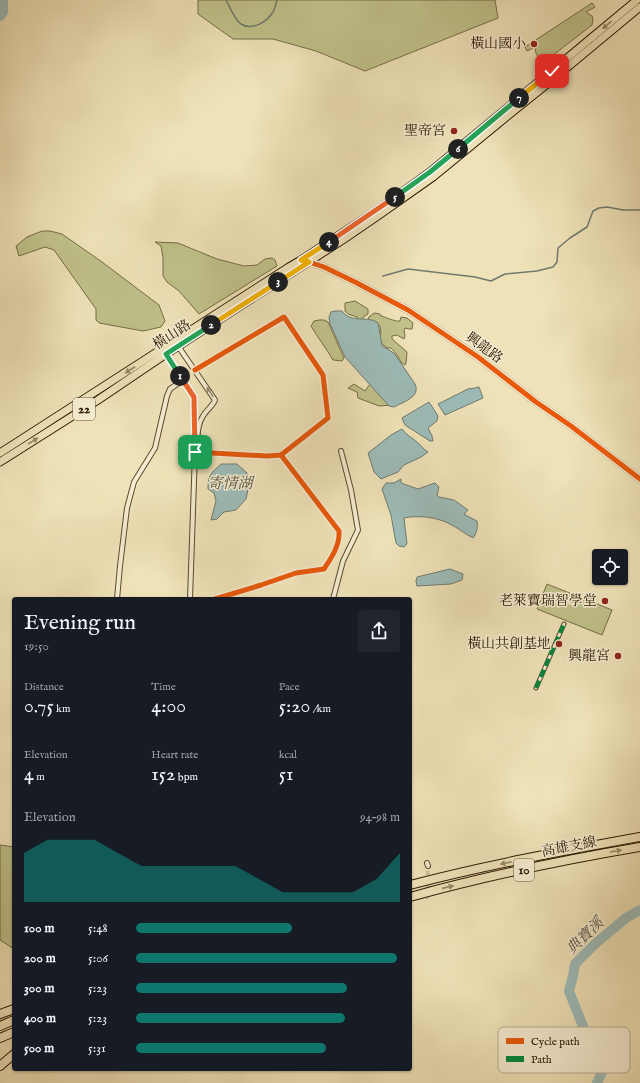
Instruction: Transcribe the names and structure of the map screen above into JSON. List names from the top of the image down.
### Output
{
  "streets": {
    "highway": ["高雄支線", "10"],
    "main road": ["橫山路", "22"],
    "street": ["興龍路"]
  },
  "crossings": [
    ["橫山路", "興龍路"]
  ],
  "water": ["寄情湖", "典寶溪"],
  "places": [
    "橫山國小",
    "聖帝宮",
    "老萊寶瑞智學堂",
    "橫山共創基地",
    "興龍宮"
  ],
  "legend": ["Cycle path", "Path"],
  "page": {
    "pins": [
      "7",
      "6",
      "5",
      "4",
      "3",
      "2",
      "1"
    ],
    "heading": ["Evening run", "19:50"],
    "stats": [
      ["Distance", "0.75 km"],
      ["Time", "4:00"],
      ["Pace", "5:20 /km"],
      ["Elevation", "4 m"],
      ["Heart rate", "152 bpm"],
      ["kcal", "51"]
    ],
    "chart": ["Elevation", "94–98 m"],
    "list": [
      {
        "name": "100 m",
        "note": "5:48"
      },
      {
        "name": "200 m",
        "note": "5:06"
      },
      {
        "name": "300 m",
        "note": "5:23"
      },
      {
        "name": "400 m",
        "note": "5:23"
      },
      {
        "name": "500 m",
        "note": "5:31"
      }
    ]
  }
}
